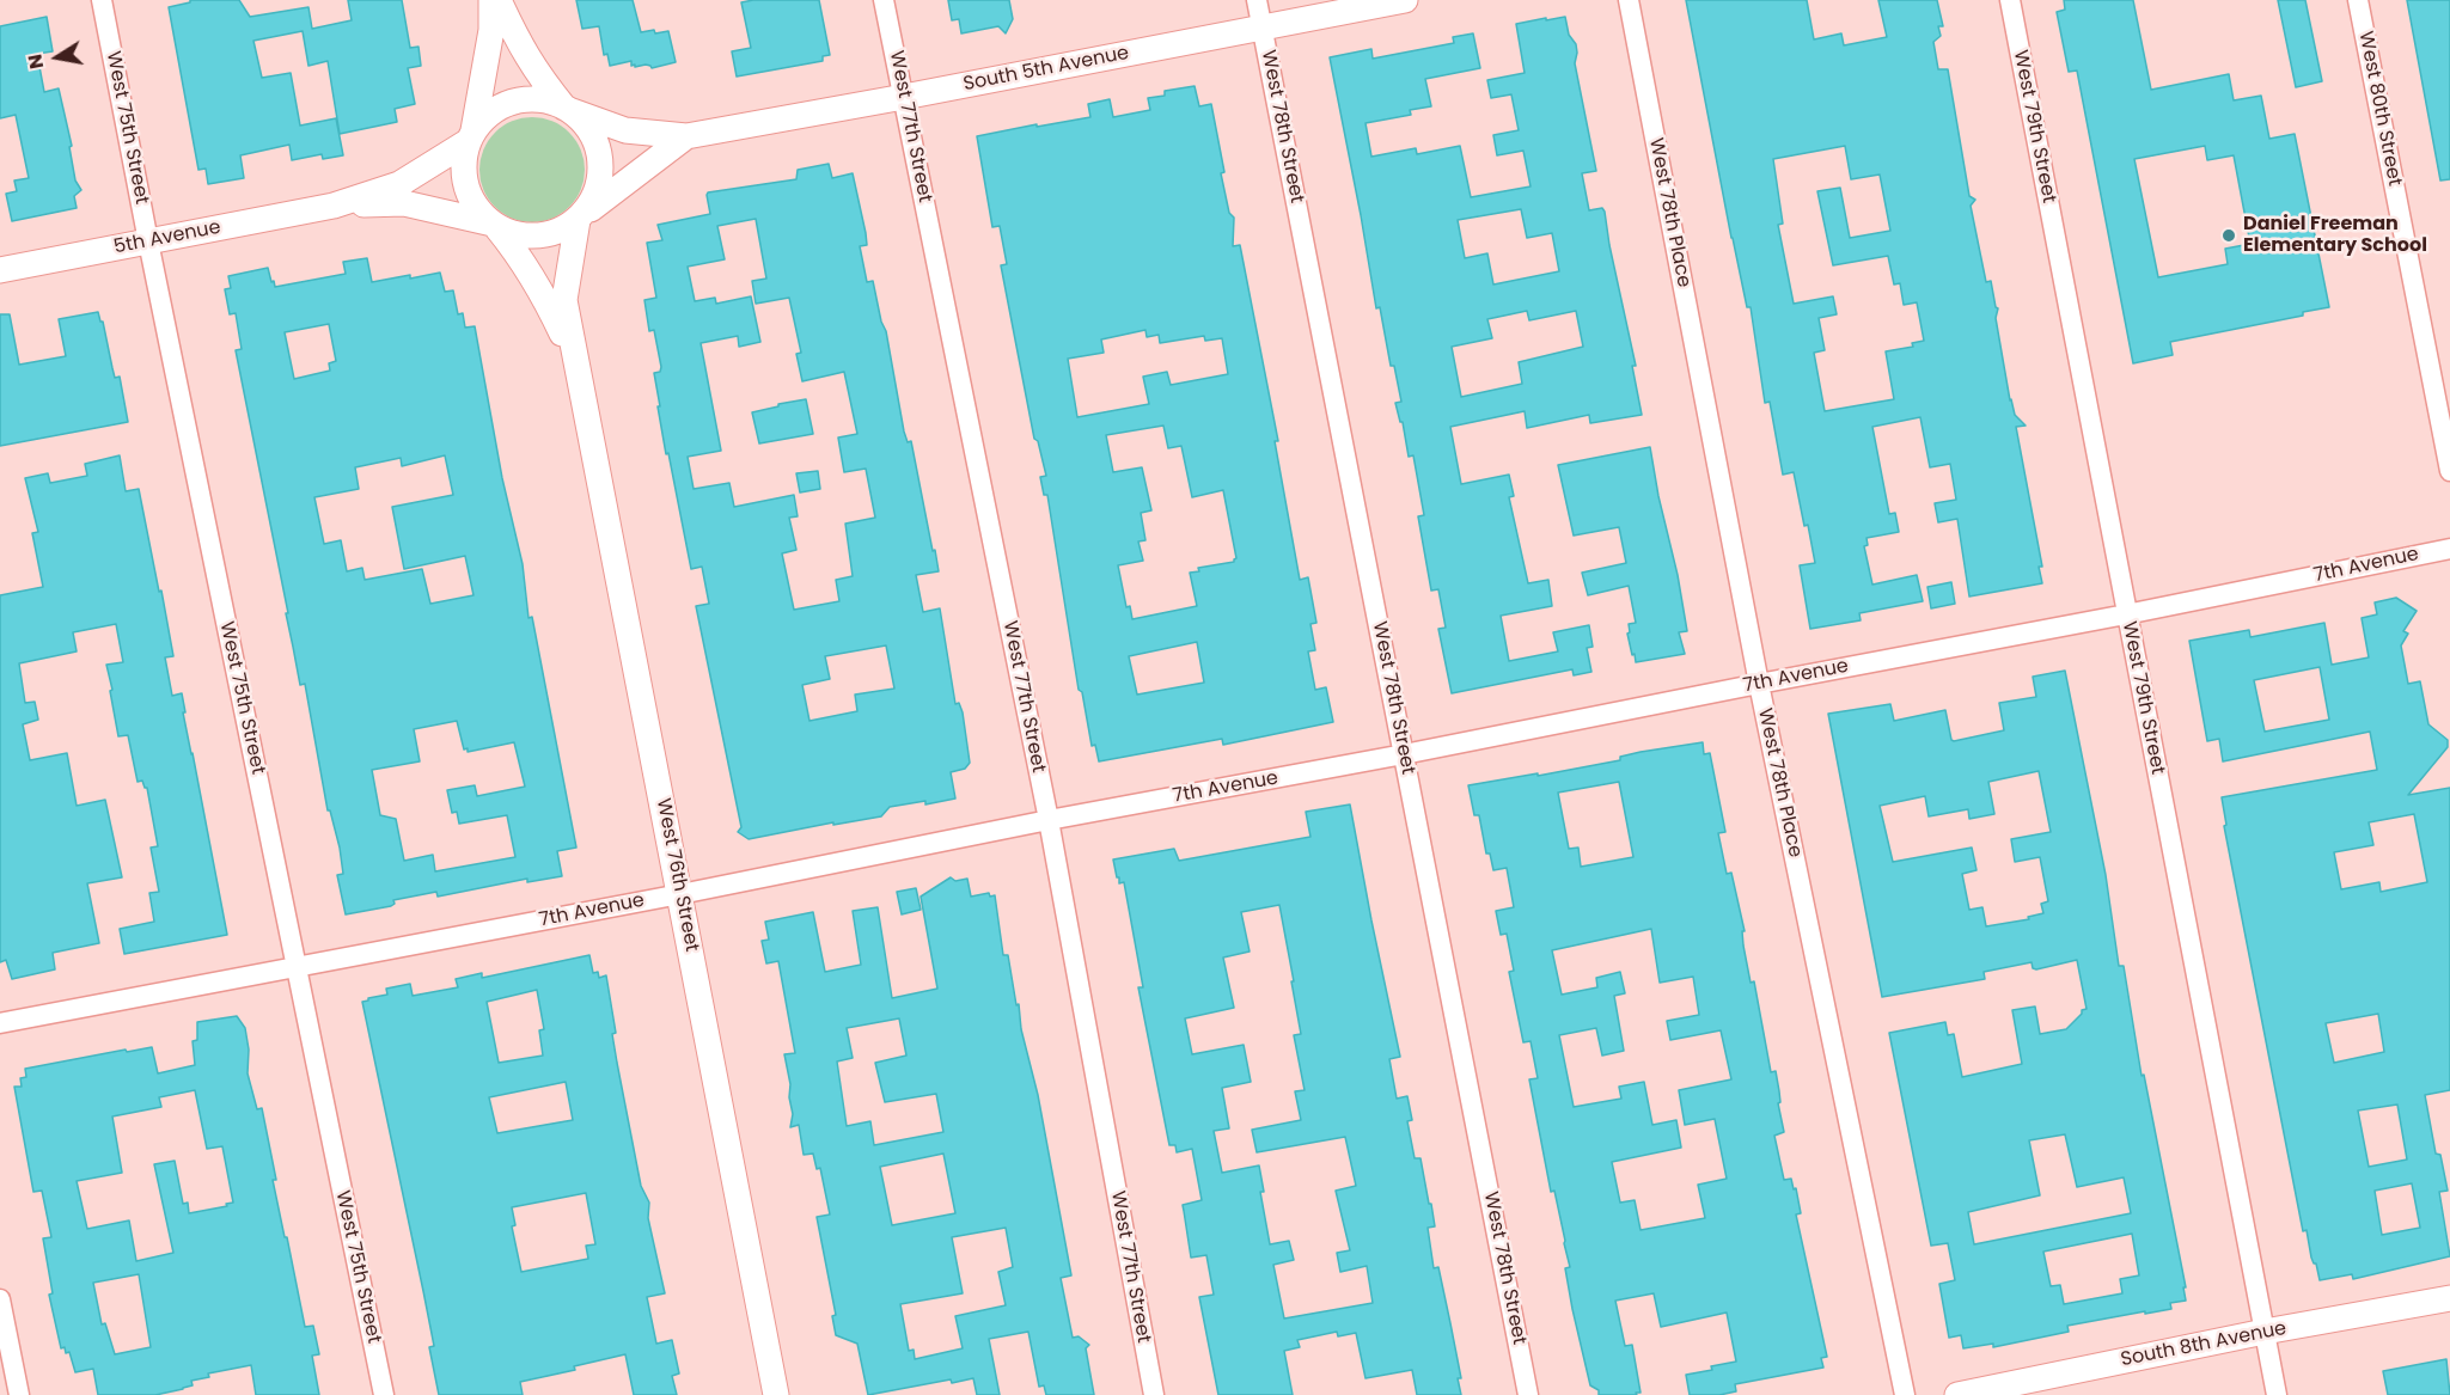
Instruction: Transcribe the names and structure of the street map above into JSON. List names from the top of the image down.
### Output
{
  "streets": {
    "street": [
      "South 5th Avenue",
      "West 80th Street",
      "West 77th Street",
      "West 78th Street",
      "West 79th Street",
      "West 75th Street",
      "West 78th Place",
      "5th Avenue",
      "7th Avenue",
      "West 76th Street",
      "South 8th Avenue"
    ]
  },
  "crossings": [
    ["South 5th Avenue", "West 77th Street"],
    ["South 5th Avenue", "West 78th Street"],
    ["South 5th Avenue", "5th Avenue"],
    ["South 5th Avenue", "West 76th Street"],
    ["West 77th Street", "7th Avenue"],
    ["West 78th Street", "7th Avenue"],
    ["West 79th Street", "7th Avenue"],
    ["West 79th Street", "South 8th Avenue"],
    ["West 75th Street", "5th Avenue"],
    ["West 75th Street", "7th Avenue"],
    ["West 78th Place", "7th Avenue"],
    ["5th Avenue", "West 76th Street"],
    ["7th Avenue", "West 76th Street"]
  ],
  "places": ["Daniel Freeman Elementary School"],
  "north": "left"
}
